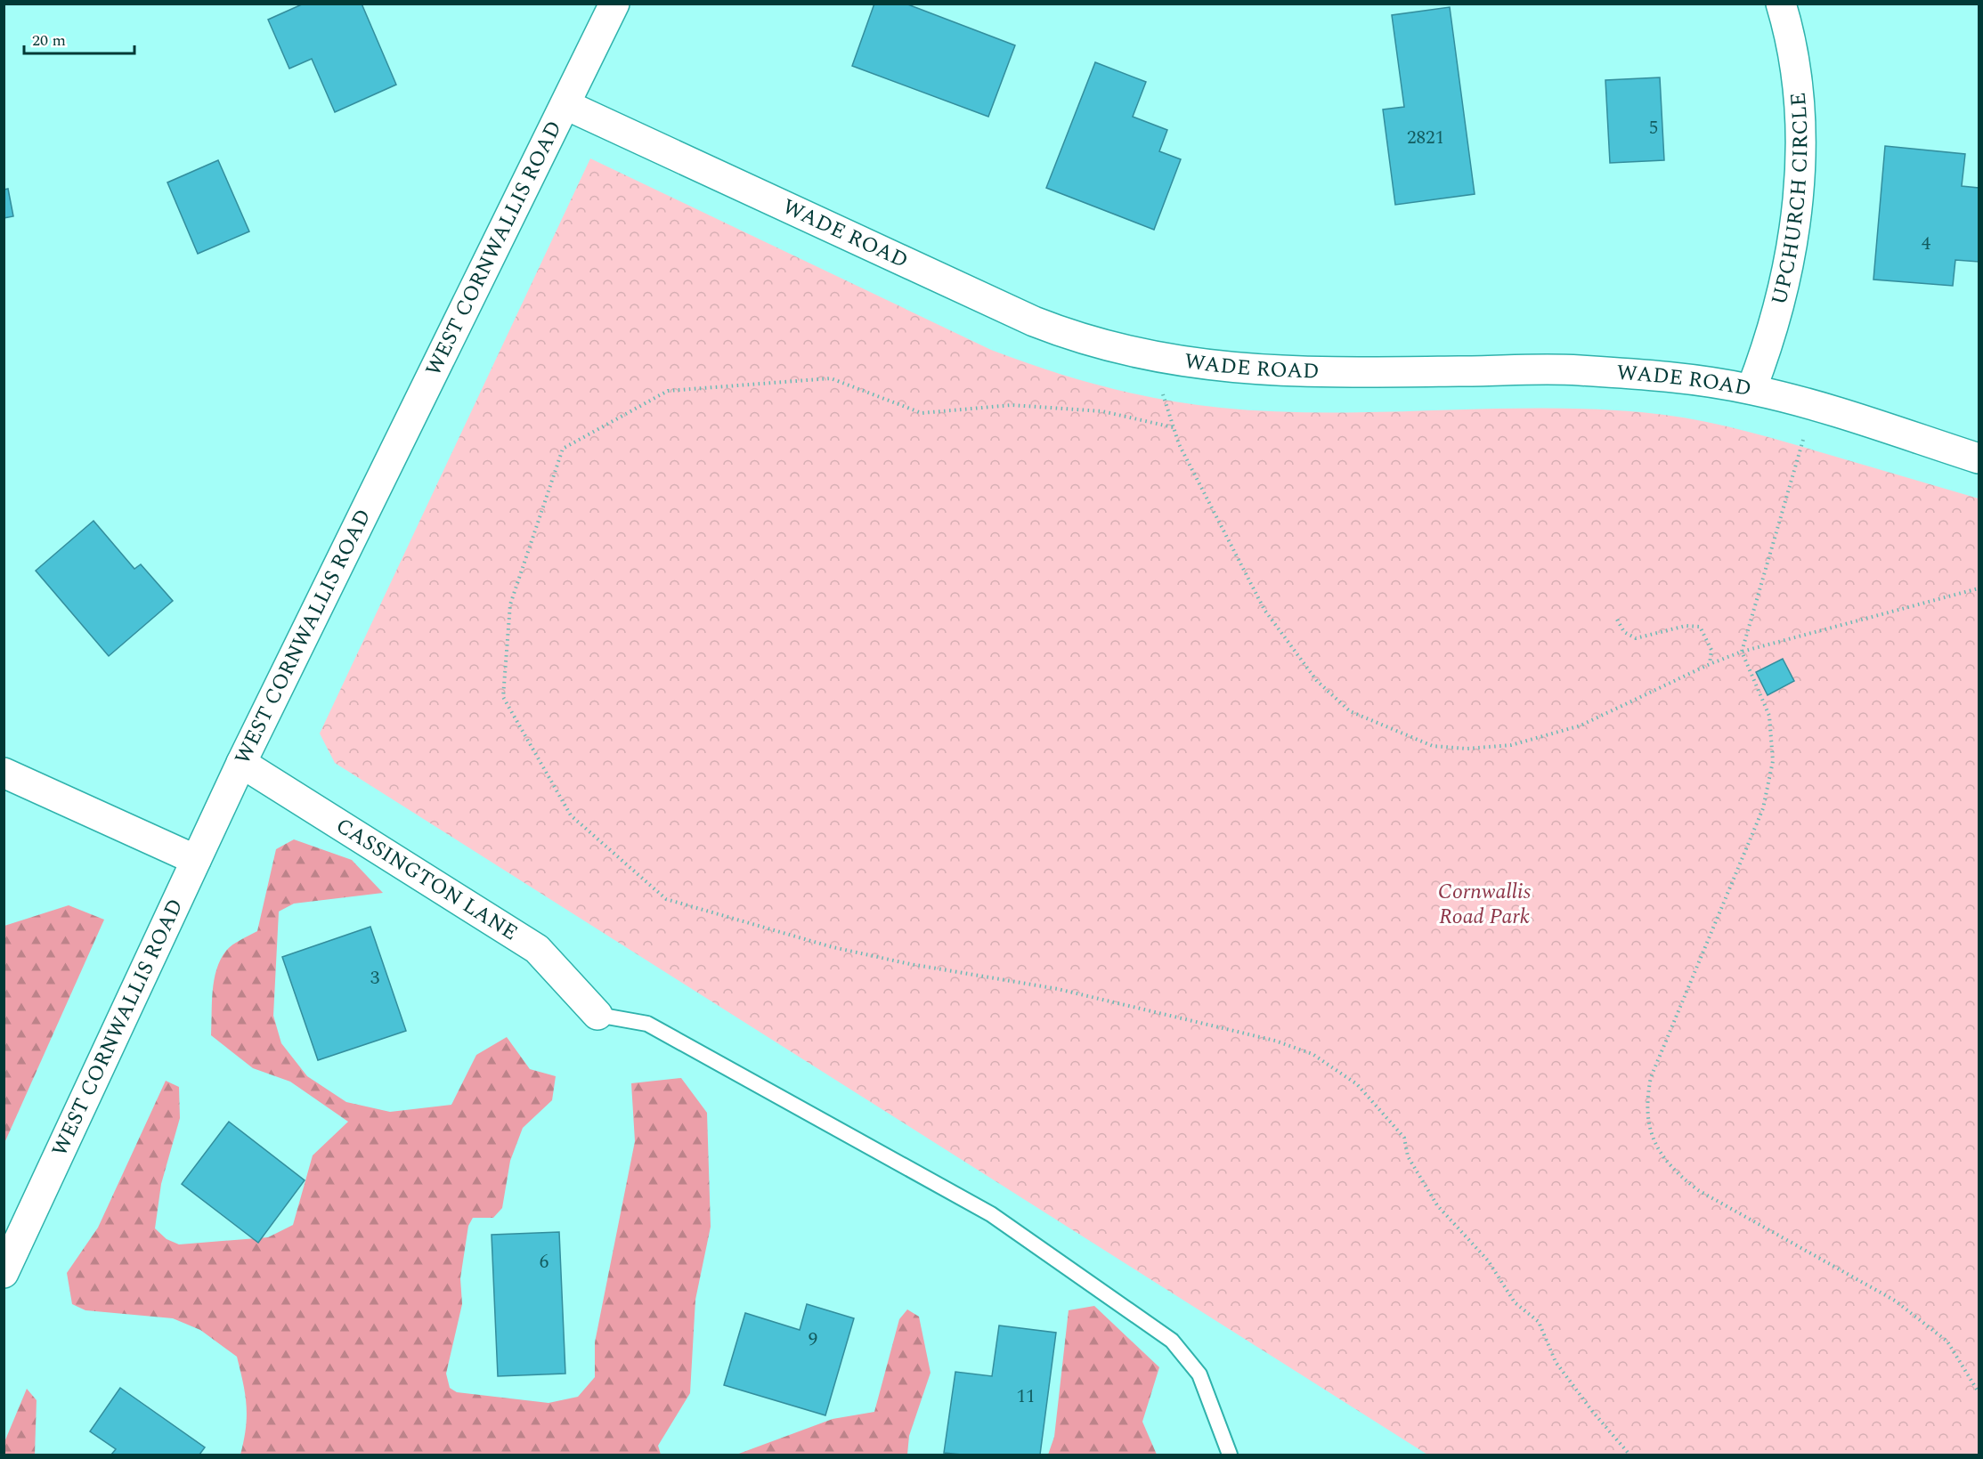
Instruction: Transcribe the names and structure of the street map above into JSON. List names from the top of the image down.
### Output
{
  "streets": {
    "street": [
      "UPCHURCH CIRCLE",
      "WADE ROAD",
      "WEST CORNWALLIS ROAD",
      "CASSINGTON LANE"
    ]
  },
  "crossings": [
    ["UPCHURCH CIRCLE", "WADE ROAD"],
    ["WADE ROAD", "WEST CORNWALLIS ROAD"],
    ["WEST CORNWALLIS ROAD", "CASSINGTON LANE"]
  ],
  "parks": ["Cornwallis Road Park"],
  "house_numbers": [
    "5",
    "2821",
    "4",
    "3",
    "6",
    "9",
    "11"
  ],
  "scale_bar": "20 m"
}
